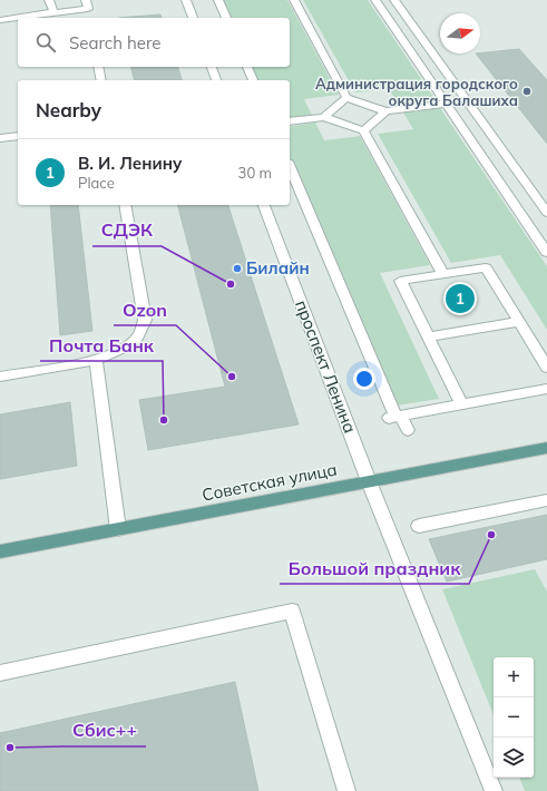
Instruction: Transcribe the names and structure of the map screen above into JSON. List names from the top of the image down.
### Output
{
  "streets": {
    "main road": ["Советская улица"],
    "street": ["проспект Ленина"]
  },
  "crossings": [
    ["проспект Ленина", "Советская улица"]
  ],
  "places": [
    "Администрация городского округа Балашиха",
    "Билайн",
    "СДЭК",
    "Ozon",
    "Почта Банк",
    "Большой праздник",
    "Сбис++"
  ],
  "north": "right",
  "page": {
    "search": "Search here",
    "heading": "Nearby",
    "list": [
      {
        "mark": "1",
        "name": "В. И. Ленину",
        "note": "Place",
        "value": "30 m"
      }
    ],
    "pins": "1",
    "map_buttons": ["+", "−"]
  }
}
